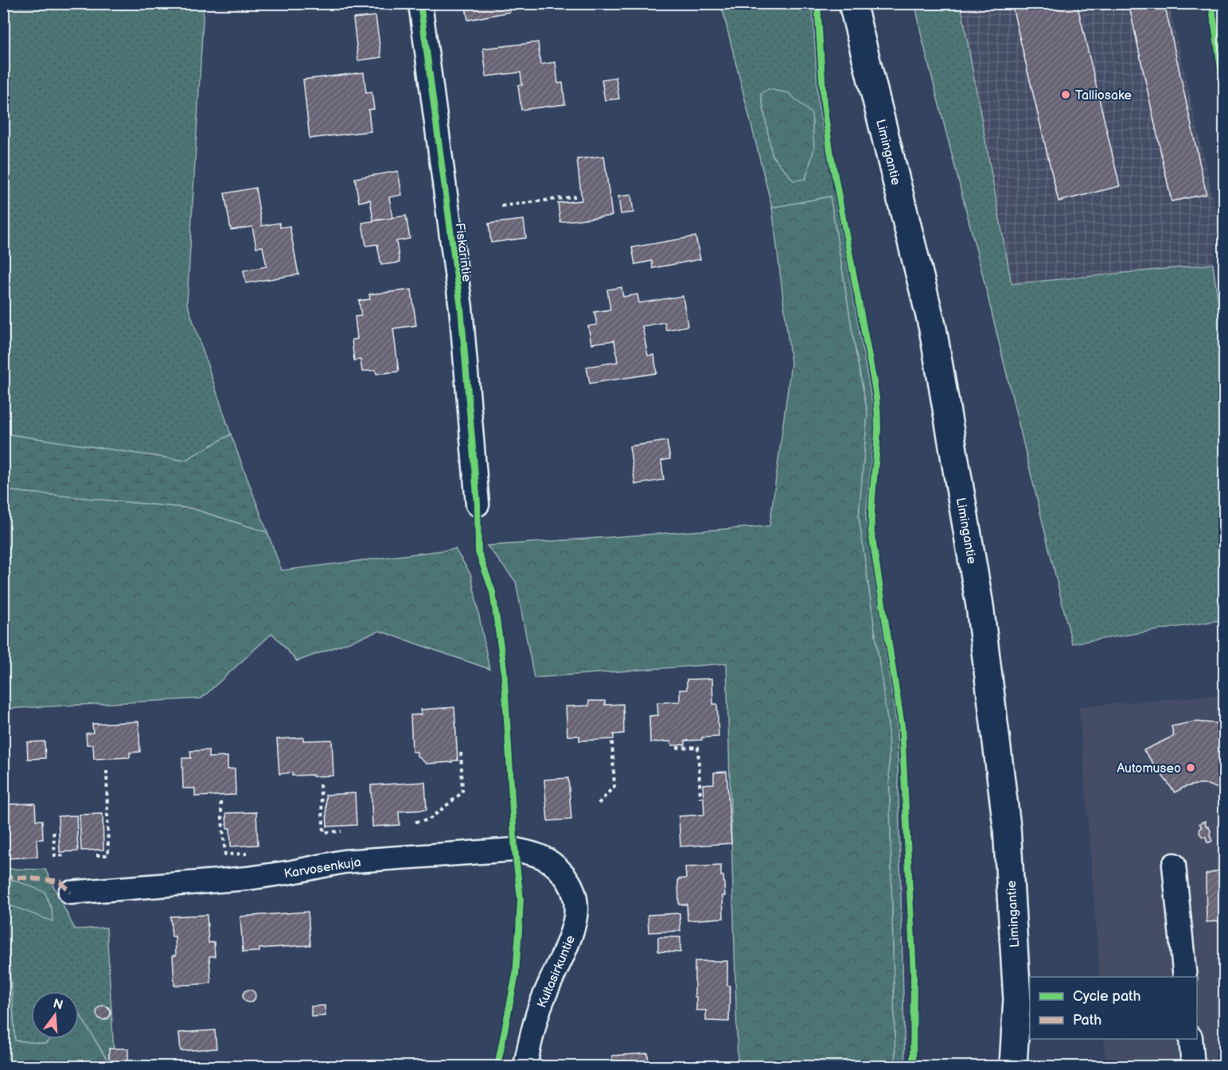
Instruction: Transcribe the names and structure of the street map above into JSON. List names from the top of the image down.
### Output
{
  "streets": {
    "main road": ["Limingantie"],
    "street": ["Fiskarintie", "Karvosenkuja", "Kultasirkuntie"]
  },
  "crossings": [
    ["Karvosenkuja", "Kultasirkuntie"]
  ],
  "places": ["Talliosake", "Automuseo"],
  "legend": ["Cycle path", "Path"],
  "north": "top"
}
